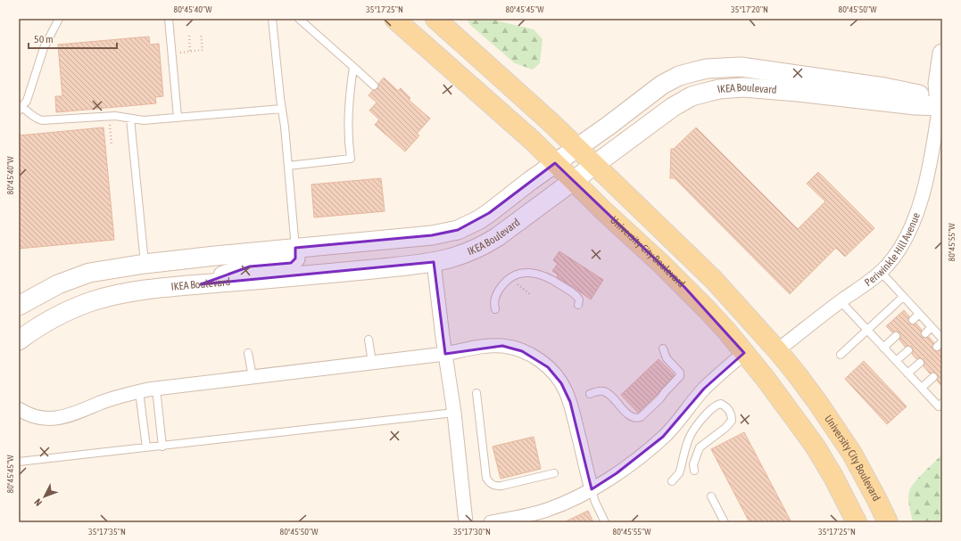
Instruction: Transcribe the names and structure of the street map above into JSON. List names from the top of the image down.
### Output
{
  "streets": {
    "main road": ["University City Boulevard"],
    "street": ["IKEA Boulevard", "Periwinkle Hill Avenue"]
  },
  "crossings": [
    ["IKEA Boulevard", "Periwinkle Hill Avenue"],
    ["IKEA Boulevard", "University City Boulevard"],
    ["Periwinkle Hill Avenue", "University City Boulevard"]
  ],
  "scale_bar": "50 m",
  "north": "bottom left",
  "coordinates": [
    "80°45'40\"W",
    "35°17'25\"N",
    "80°45'45\"W",
    "35°17'20\"N",
    "80°45'50\"W",
    "80°45'55\"W",
    "35°17'35\"N",
    "35°17'30\"N"
  ]
}
